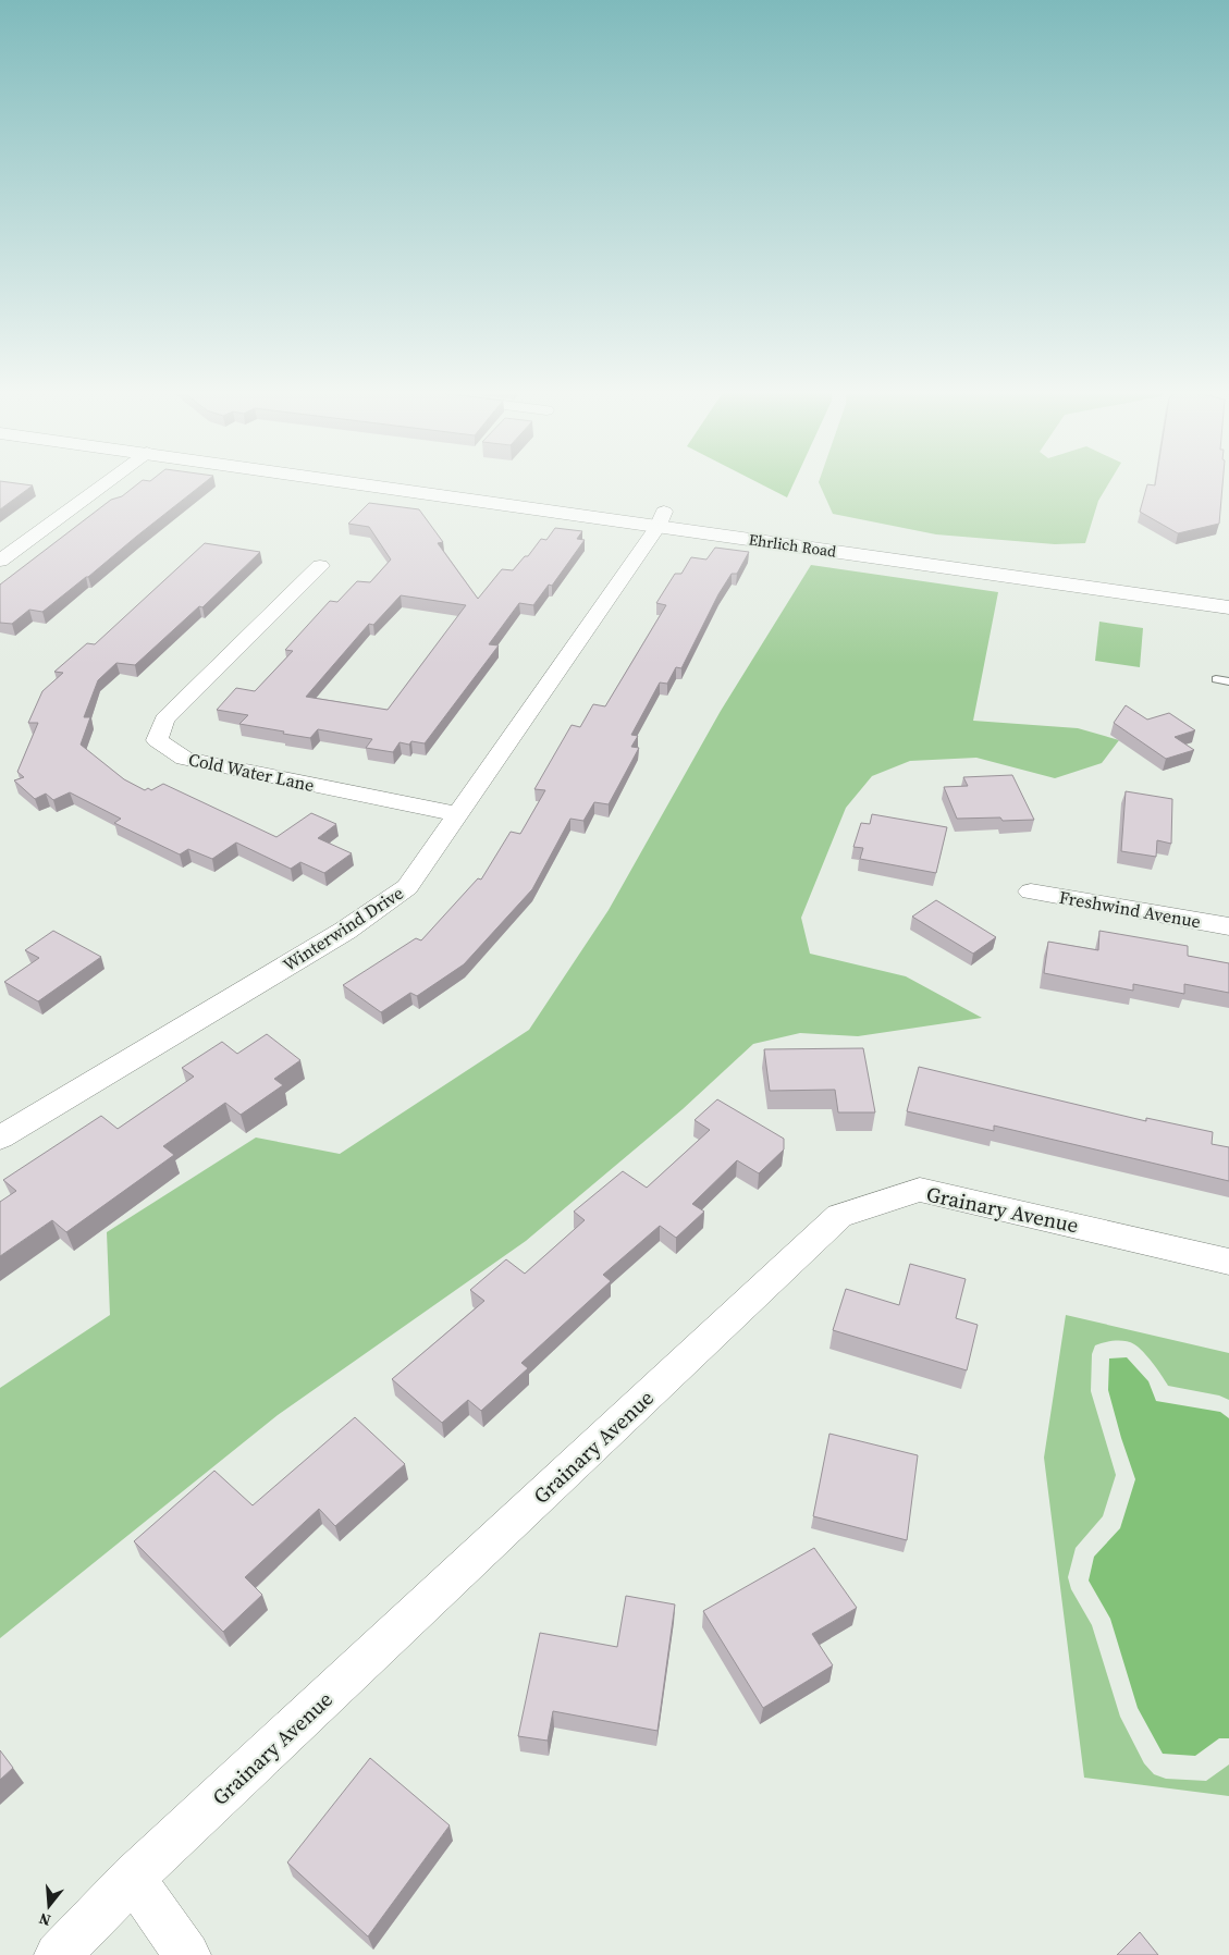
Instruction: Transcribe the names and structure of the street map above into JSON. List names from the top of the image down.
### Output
{
  "streets": {
    "main road": ["Ehrlich Road"],
    "street": [
      "Cold Water Lane",
      "Freshwind Avenue",
      "Winterwind Drive",
      "Grainary Avenue"
    ]
  },
  "crossings": [
    ["Ehrlich Road", "Winterwind Drive"],
    ["Cold Water Lane", "Winterwind Drive"]
  ],
  "north": "bottom"
}
